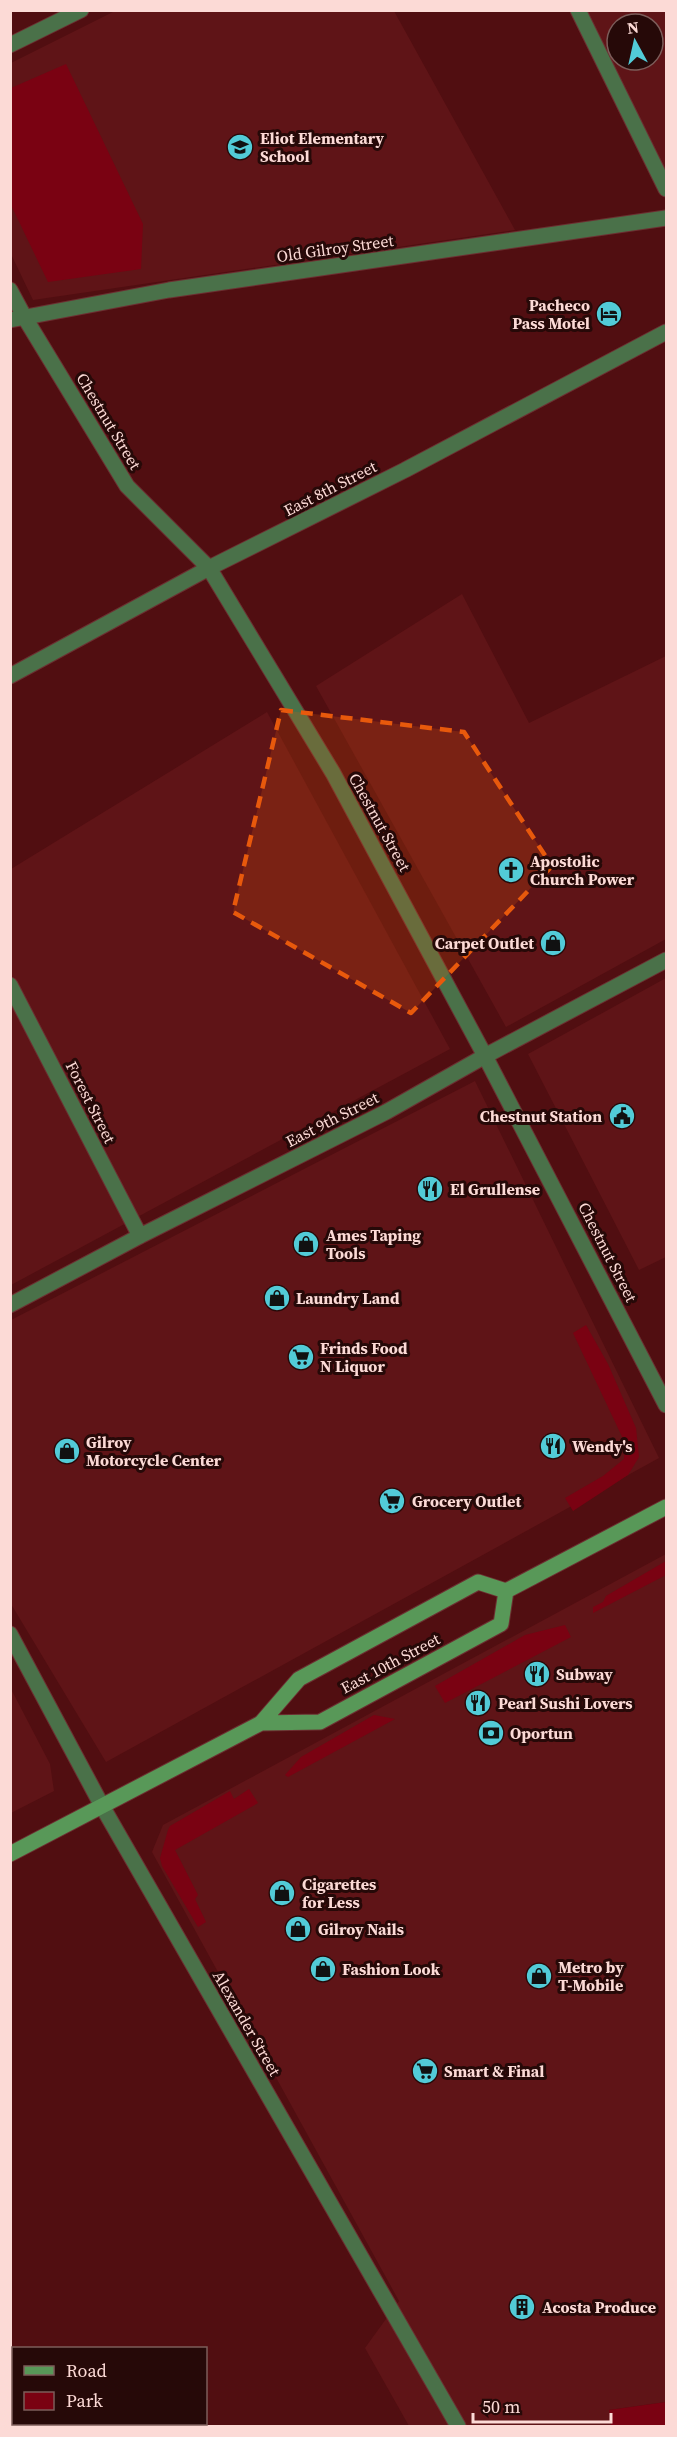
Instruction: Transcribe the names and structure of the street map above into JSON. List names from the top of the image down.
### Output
{
  "streets": {
    "main road": ["East 10th Street"],
    "street": [
      "Old Gilroy Street",
      "Chestnut Street",
      "East 8th Street",
      "Forest Street",
      "East 9th Street",
      "Alexander Street"
    ]
  },
  "crossings": [
    ["Old Gilroy Street", "Chestnut Street"],
    ["Chestnut Street", "East 8th Street"],
    ["Chestnut Street", "East 9th Street"],
    ["Forest Street", "East 9th Street"],
    ["East 10th Street", "Alexander Street"]
  ],
  "places": {
    "school or university": ["Eliot Elementary School"],
    "hotel": ["Pacheco Pass Motel"],
    "church": ["Apostolic Church Power"],
    "shop": [
      "Carpet Outlet",
      "Ames Taping Tools",
      "Laundry Land",
      "Gilroy Motorcycle Center",
      "Cigarettes for Less",
      "Gilroy Nails",
      "Fashion Look",
      "Metro by T-Mobile"
    ],
    "public building": ["Chestnut Station"],
    "restaurant": [
      "El Grullense",
      "Wendy's",
      "Subway",
      "Pearl Sushi Lovers"
    ],
    "supermarket": ["Frinds Food N Liquor", "Grocery Outlet", "Smart & Final"],
    "bank": ["Oportun"],
    "building": ["Acosta Produce"]
  },
  "legend": ["Road", "Park"],
  "scale_bar": "50 m",
  "north": "top"
}
